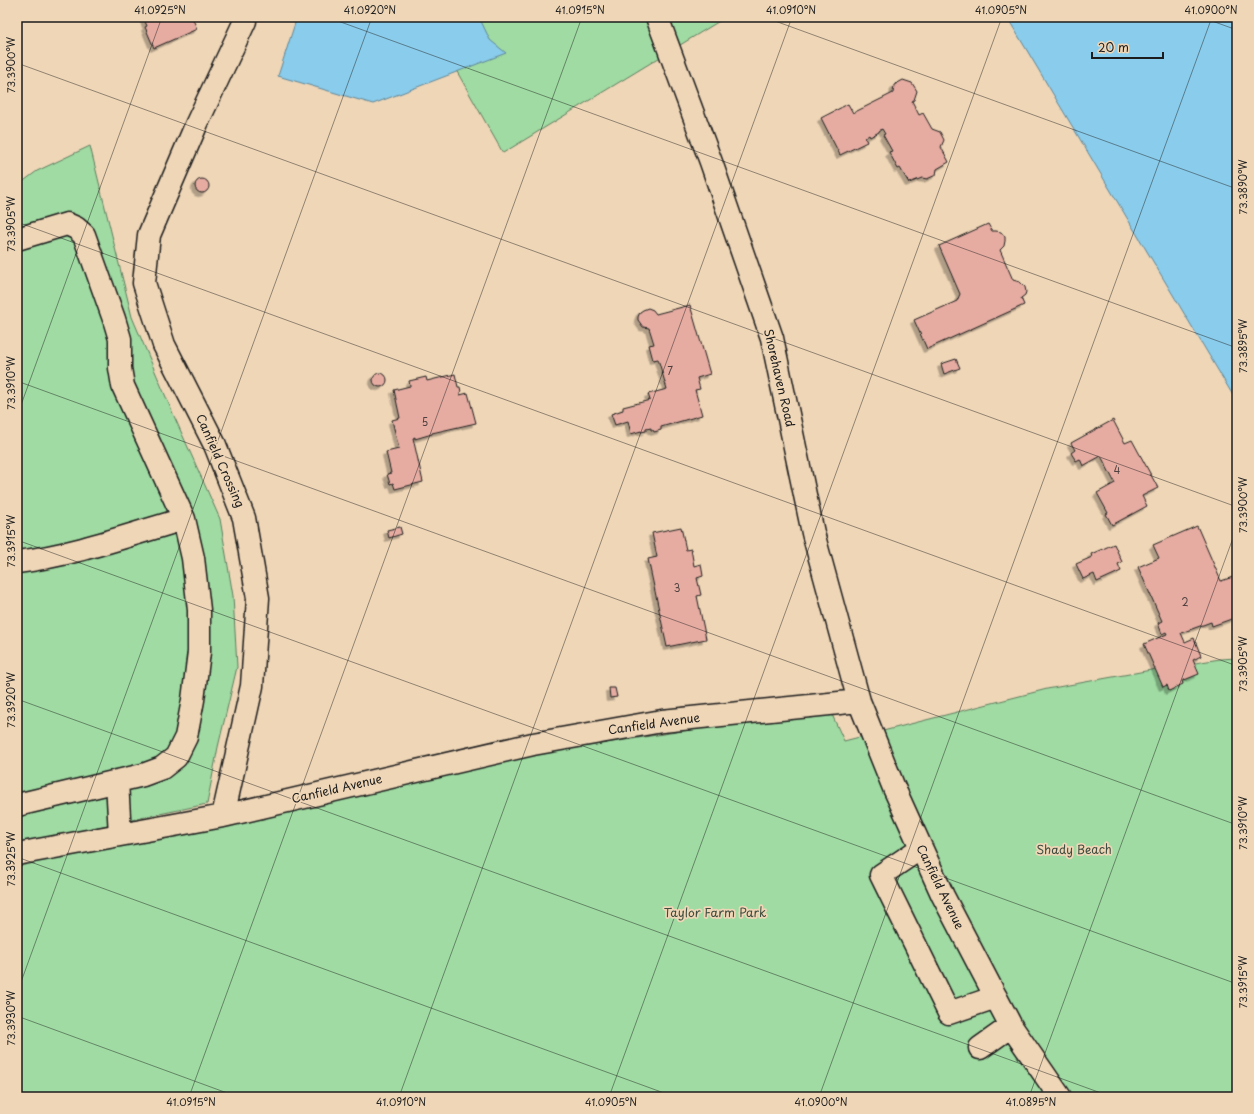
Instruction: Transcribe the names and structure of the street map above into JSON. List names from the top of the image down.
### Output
{
  "streets": {
    "street": ["Shorehaven Road", "Canfield Crossing", "Canfield Avenue"]
  },
  "crossings": [
    ["Shorehaven Road", "Canfield Avenue"],
    ["Canfield Crossing", "Canfield Avenue"]
  ],
  "parks": ["Shady Beach", "Taylor Farm Park"],
  "house_numbers": [
    "7",
    "5",
    "4",
    "3",
    "2"
  ],
  "scale_bar": "20 m",
  "coordinates": [
    "41.0925°N",
    "41.0920°N",
    "41.0915°N",
    "41.0910°N",
    "41.0905°N",
    "41.0900°N",
    "73.3900°W",
    "73.3890°W",
    "73.3905°W",
    "73.3895°W",
    "73.3910°W",
    "73.3915°W",
    "73.3920°W",
    "73.3925°W",
    "73.3930°W",
    "41.0895°N"
  ]
}
